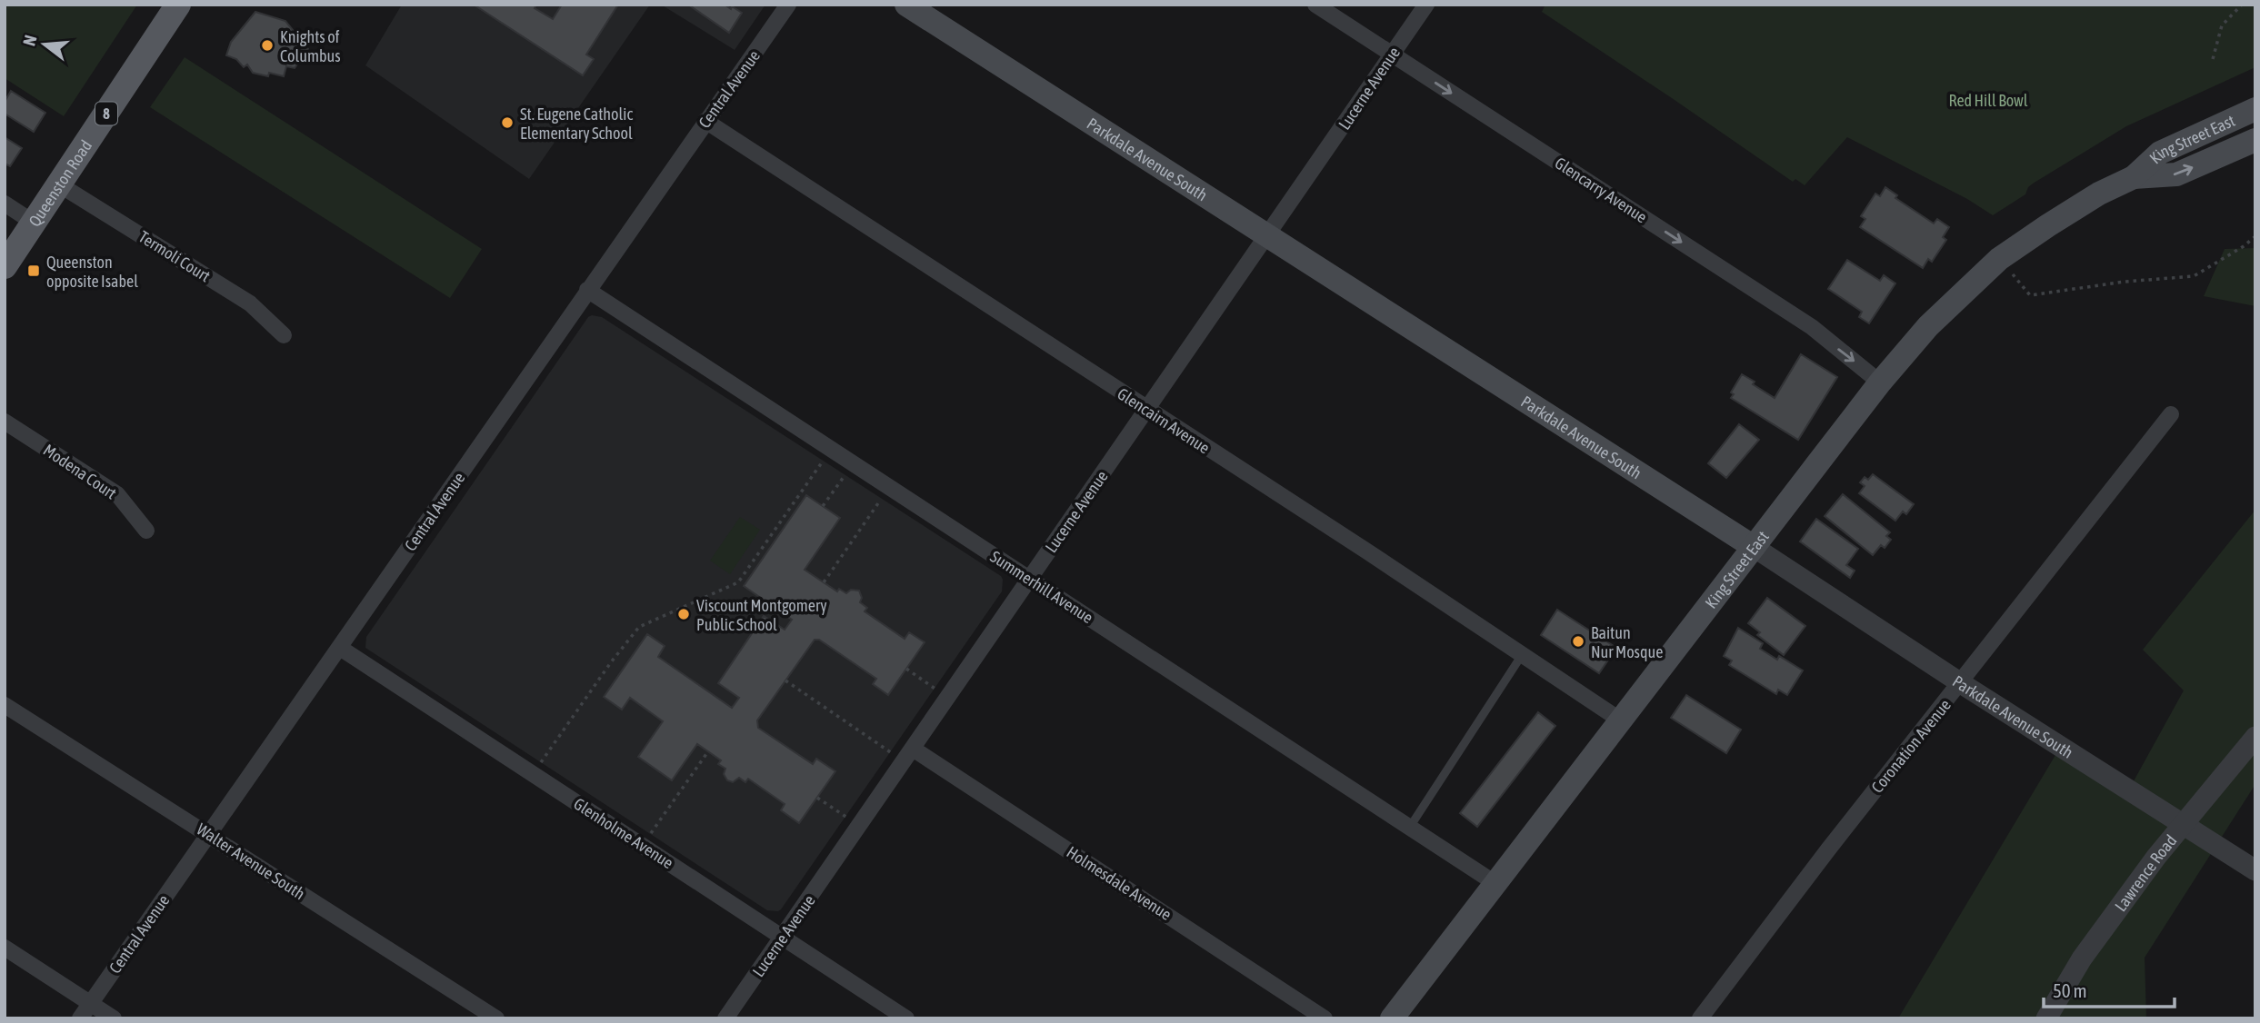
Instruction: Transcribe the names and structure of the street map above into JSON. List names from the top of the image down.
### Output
{
  "streets": {
    "main road": [
      "8",
      "King Street East",
      "Parkdale Avenue South",
      "Queenston Road"
    ],
    "street": [
      "Lucerne Avenue",
      "Central Avenue",
      "Glencarry Avenue",
      "Termoli Court",
      "Glencairn Avenue",
      "Modena Court",
      "Summerhill Avenue",
      "Coronation Avenue",
      "Glenholme Avenue",
      "Walter Avenue South",
      "Lawrence Road",
      "Holmesdale Avenue"
    ]
  },
  "crossings": [
    ["Lucerne Avenue", "Parkdale Avenue South"],
    ["Lucerne Avenue", "Glencarry Avenue"],
    ["Lucerne Avenue", "Glencairn Avenue"],
    ["Lucerne Avenue", "Summerhill Avenue"],
    ["Lucerne Avenue", "Glenholme Avenue"],
    ["Lucerne Avenue", "Holmesdale Avenue"],
    ["Central Avenue", "Glencairn Avenue"],
    ["Central Avenue", "Summerhill Avenue"],
    ["Central Avenue", "Glenholme Avenue"],
    ["Central Avenue", "Walter Avenue South"],
    ["King Street East", "Parkdale Avenue South"],
    ["King Street East", "Glencarry Avenue"],
    ["King Street East", "Glencairn Avenue"],
    ["King Street East", "Summerhill Avenue"],
    ["Parkdale Avenue South", "Coronation Avenue"],
    ["Queenston Road", "Termoli Court"]
  ],
  "one_way": ["Glencarry Avenue"],
  "parks": ["Red Hill Bowl"],
  "places": {
    "other": [
      "Knights of Columbus",
      "St. Eugene Catholic Elementary School",
      "Viscount Montgomery Public School",
      "Baitun Nur Mosque"
    ],
    "transit": ["Queenston opposite Isabel"]
  },
  "scale_bar": "50 m",
  "north": "left"
}
